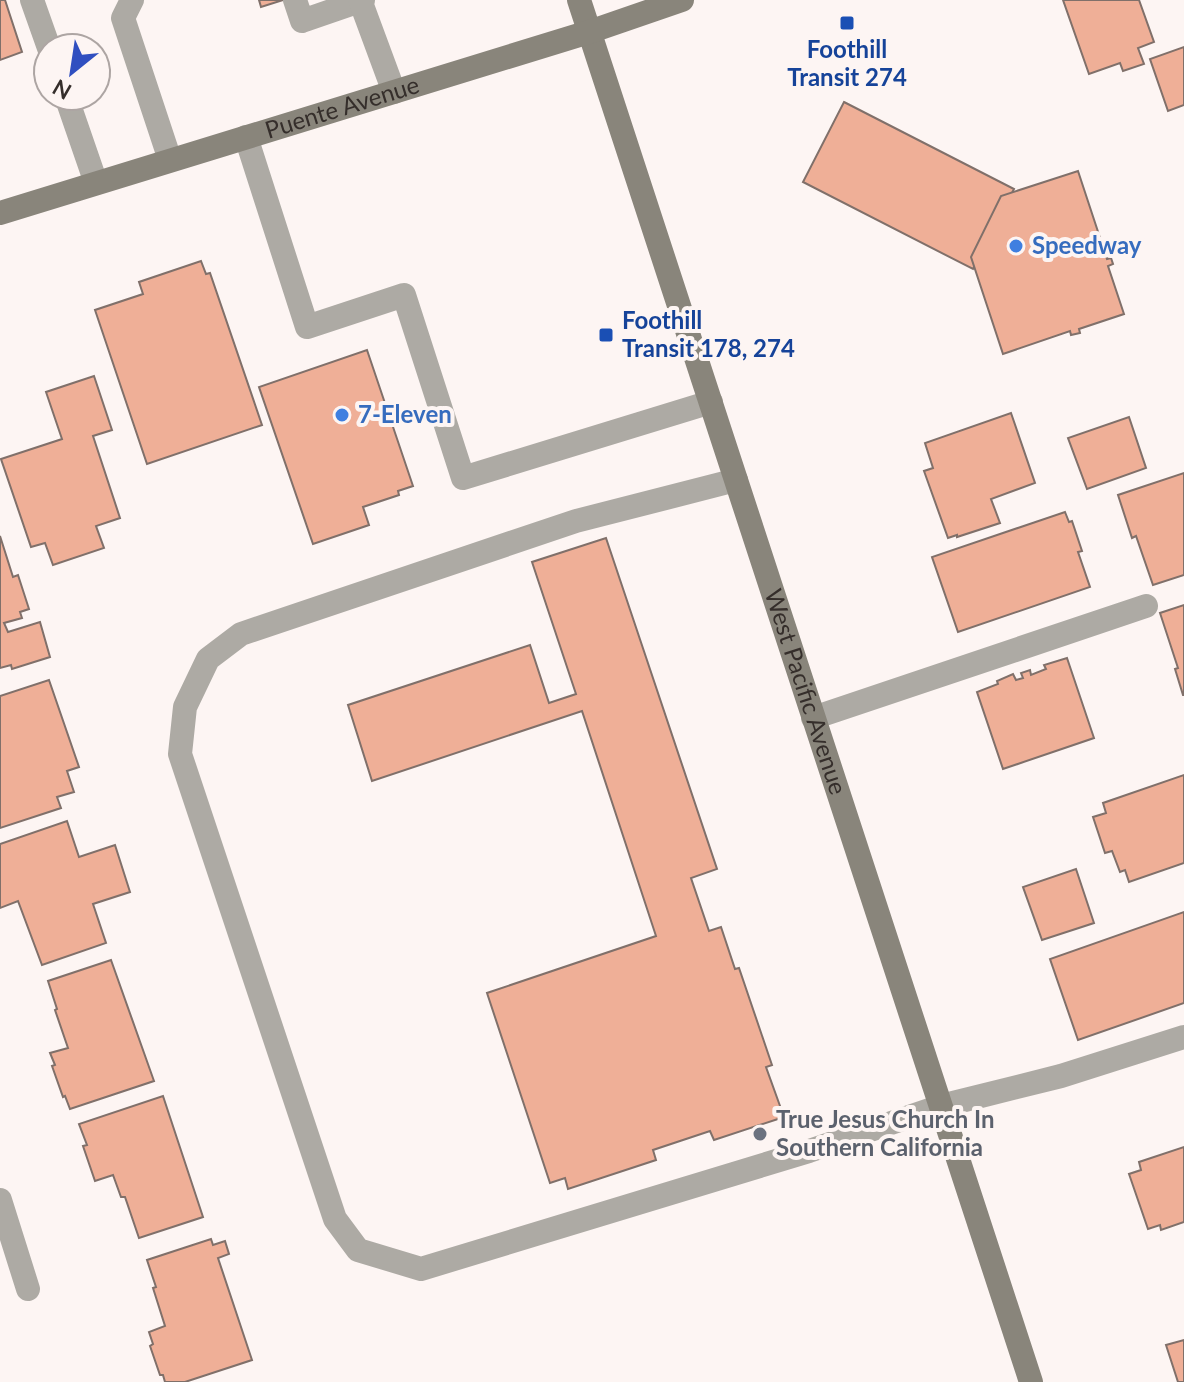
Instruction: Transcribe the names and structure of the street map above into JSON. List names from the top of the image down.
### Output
{
  "streets": {
    "main road": ["Puente Avenue", "West Pacific Avenue"]
  },
  "crossings": [
    ["Puente Avenue", "West Pacific Avenue"]
  ],
  "places": {
    "transit": ["Foothill Transit 274", "Foothill Transit 178, 274"],
    "other": ["Speedway", "7-Eleven", "True Jesus Church In Southern California"]
  },
  "north": "bottom left"
}
